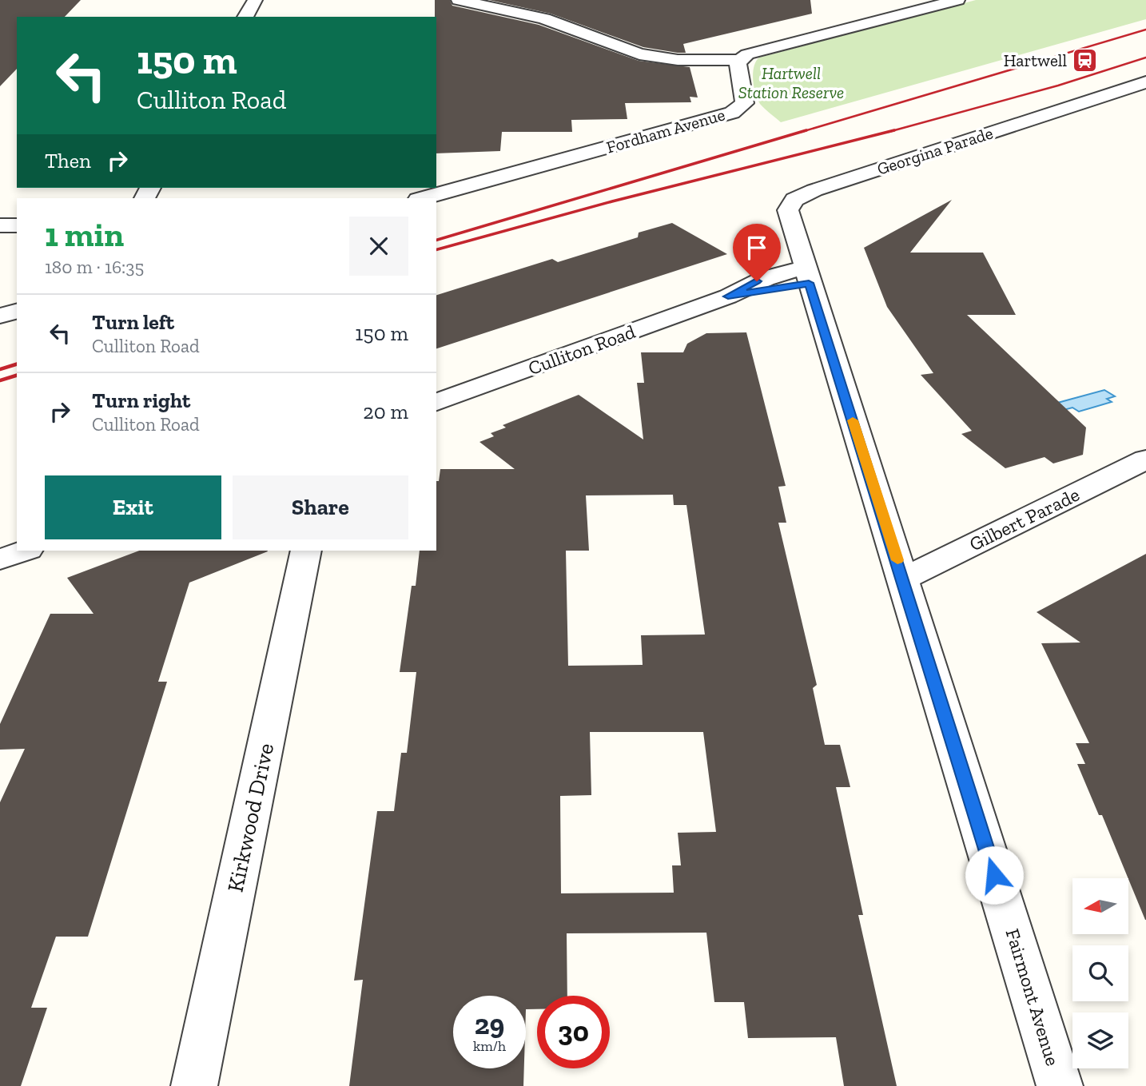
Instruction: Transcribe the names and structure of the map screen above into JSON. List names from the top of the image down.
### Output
{
  "streets": {
    "street": [
      "Fordham Avenue",
      "Georgina Parade",
      "Culliton Road",
      "Gilbert Parade",
      "Kirkwood Drive",
      "Fairmont Avenue"
    ]
  },
  "crossings": [
    ["Georgina Parade", "Culliton Road"],
    ["Georgina Parade", "Fairmont Avenue"],
    ["Culliton Road", "Fairmont Avenue"],
    ["Gilbert Parade", "Fairmont Avenue"]
  ],
  "parks": ["Hartwell Station Reserve"],
  "places": {
    "station": ["Hartwell"]
  },
  "north": "left",
  "page": {
    "turn": ["150 m", "Culliton Road"],
    "then": "Then",
    "heading": ["1 min", "180 m · 16:35"],
    "list": [
      {
        "name": "Turn left",
        "note": "Culliton Road",
        "value": "150 m"
      },
      {
        "name": "Turn right",
        "note": "Culliton Road",
        "value": "20 m"
      }
    ],
    "buttons": ["Exit", "Share"],
    "speed": "29 km/h",
    "limit": "30"
  }
}
